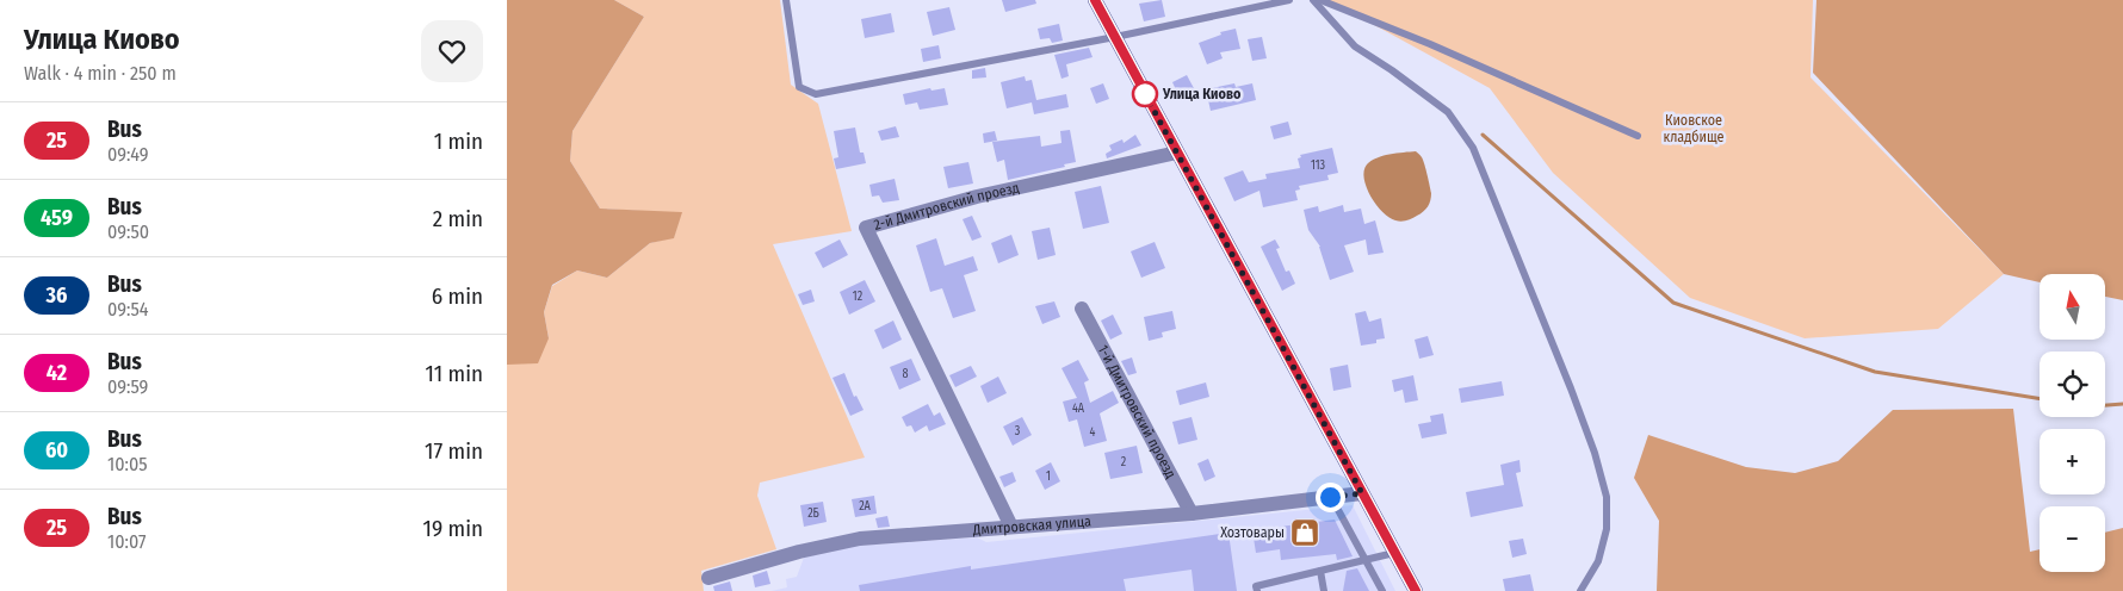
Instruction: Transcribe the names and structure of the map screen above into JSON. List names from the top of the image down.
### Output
{
  "streets": {
    "street": ["2-й Дмитровский проезд", "1-й Дмитровский проезд", "Дмитровская улица"]
  },
  "crossings": [
    ["2-й Дмитровский проезд", "Дмитровская улица"],
    ["1-й Дмитровский проезд", "Дмитровская улица"]
  ],
  "parks": ["Киовское кладбище"],
  "places": {
    "other": ["Улица Киово"],
    "shop": ["Хозтовары"]
  },
  "lines": ["bus line 25"],
  "house_numbers": [
    "113",
    "12",
    "8",
    "4А",
    "3",
    "4",
    "2",
    "1",
    "2А",
    "2Б"
  ],
  "north": "top",
  "page": {
    "heading": ["Улица Киово", "Walk · 4 min · 250 m"],
    "list": [
      {
        "mark": "25",
        "name": "Bus",
        "note": "09:49",
        "value": "1 min"
      },
      {
        "mark": "459",
        "name": "Bus",
        "note": "09:50",
        "value": "2 min"
      },
      {
        "mark": "36",
        "name": "Bus",
        "note": "09:54",
        "value": "6 min"
      },
      {
        "mark": "42",
        "name": "Bus",
        "note": "09:59",
        "value": "11 min"
      },
      {
        "mark": "60",
        "name": "Bus",
        "note": "10:05",
        "value": "17 min"
      },
      {
        "mark": "25",
        "name": "Bus",
        "note": "10:07",
        "value": "19 min"
      }
    ],
    "map_buttons": ["+", "−"]
  }
}
